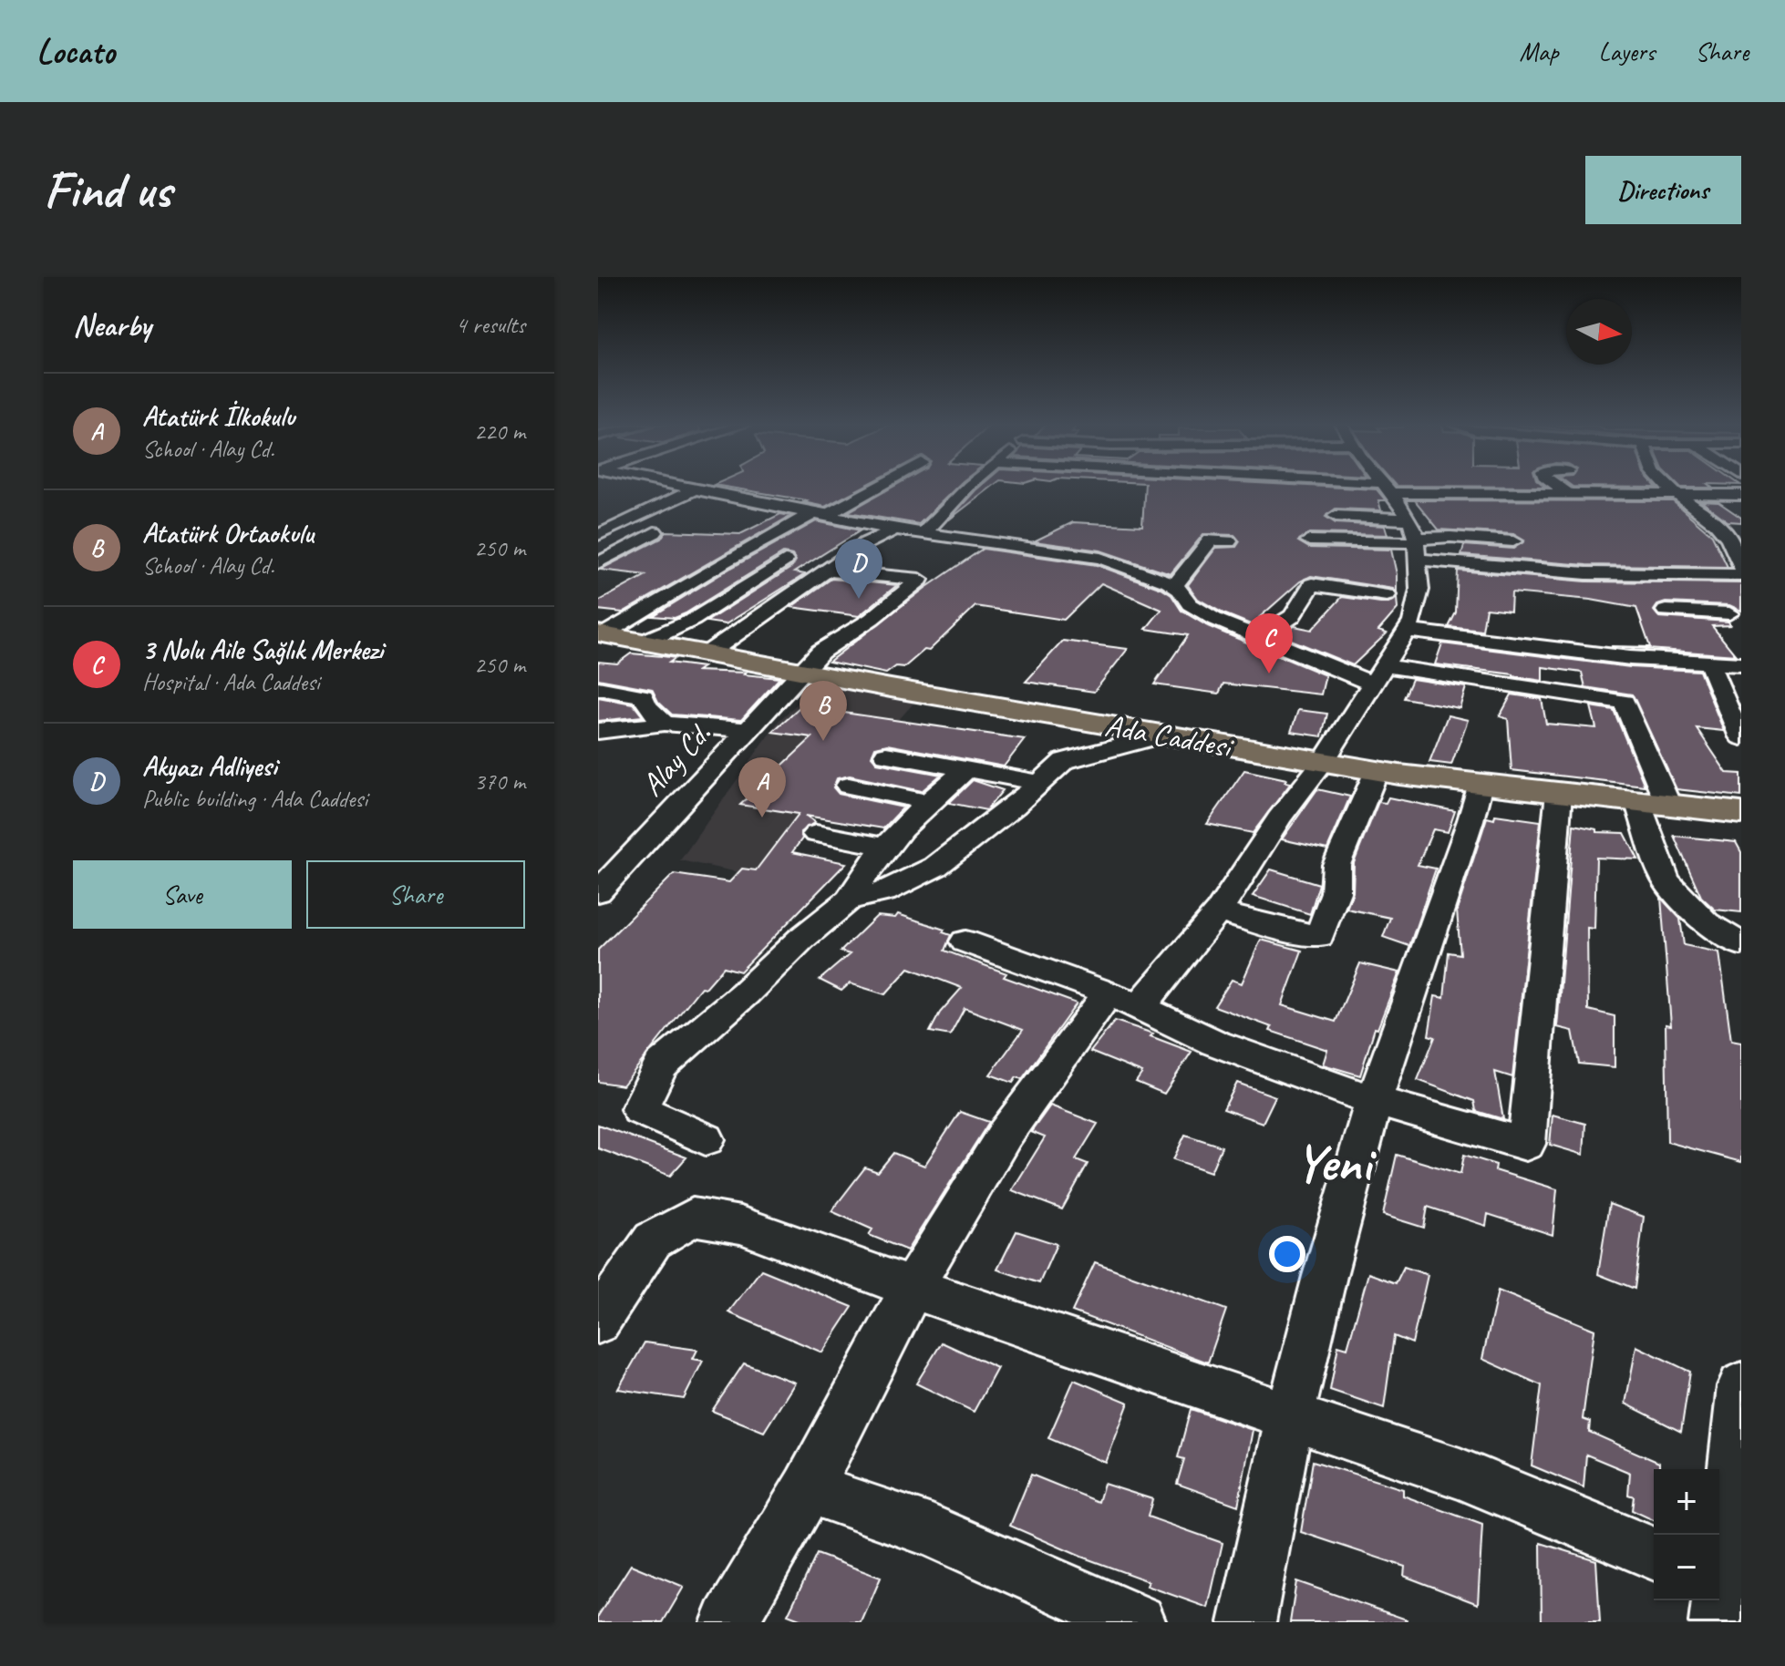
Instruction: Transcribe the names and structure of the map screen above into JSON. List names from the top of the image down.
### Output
{
  "streets": {
    "main road": ["Ada Caddesi"],
    "street": ["Alay Cd."]
  },
  "crossings": [
    ["Ada Caddesi", "Alay Cd."]
  ],
  "districts": ["Yeni"],
  "north": "right",
  "page": {
    "header": "Locato",
    "nav": ["Map", "Layers", "Share"],
    "buttons": [
      "Directions",
      ["Save", "Share"]
    ],
    "title": "Find us",
    "heading": ["Nearby", "4 results"],
    "list": [
      {
        "mark": "A",
        "name": "Atatürk İlkokulu",
        "note": "School · Alay Cd.",
        "value": "220 m"
      },
      {
        "mark": "B",
        "name": "Atatürk Ortaokulu",
        "note": "School · Alay Cd.",
        "value": "250 m"
      },
      {
        "mark": "C",
        "name": "3 Nolu Aile Sağlık Merkezi",
        "note": "Hospital · Ada Caddesi",
        "value": "250 m"
      },
      {
        "mark": "D",
        "name": "Akyazı Adliyesi",
        "note": "Public building · Ada Caddesi",
        "value": "370 m"
      }
    ],
    "pins": [
      "D",
      "C",
      "B",
      "A"
    ],
    "map_buttons": ["+", "−"]
  }
}
